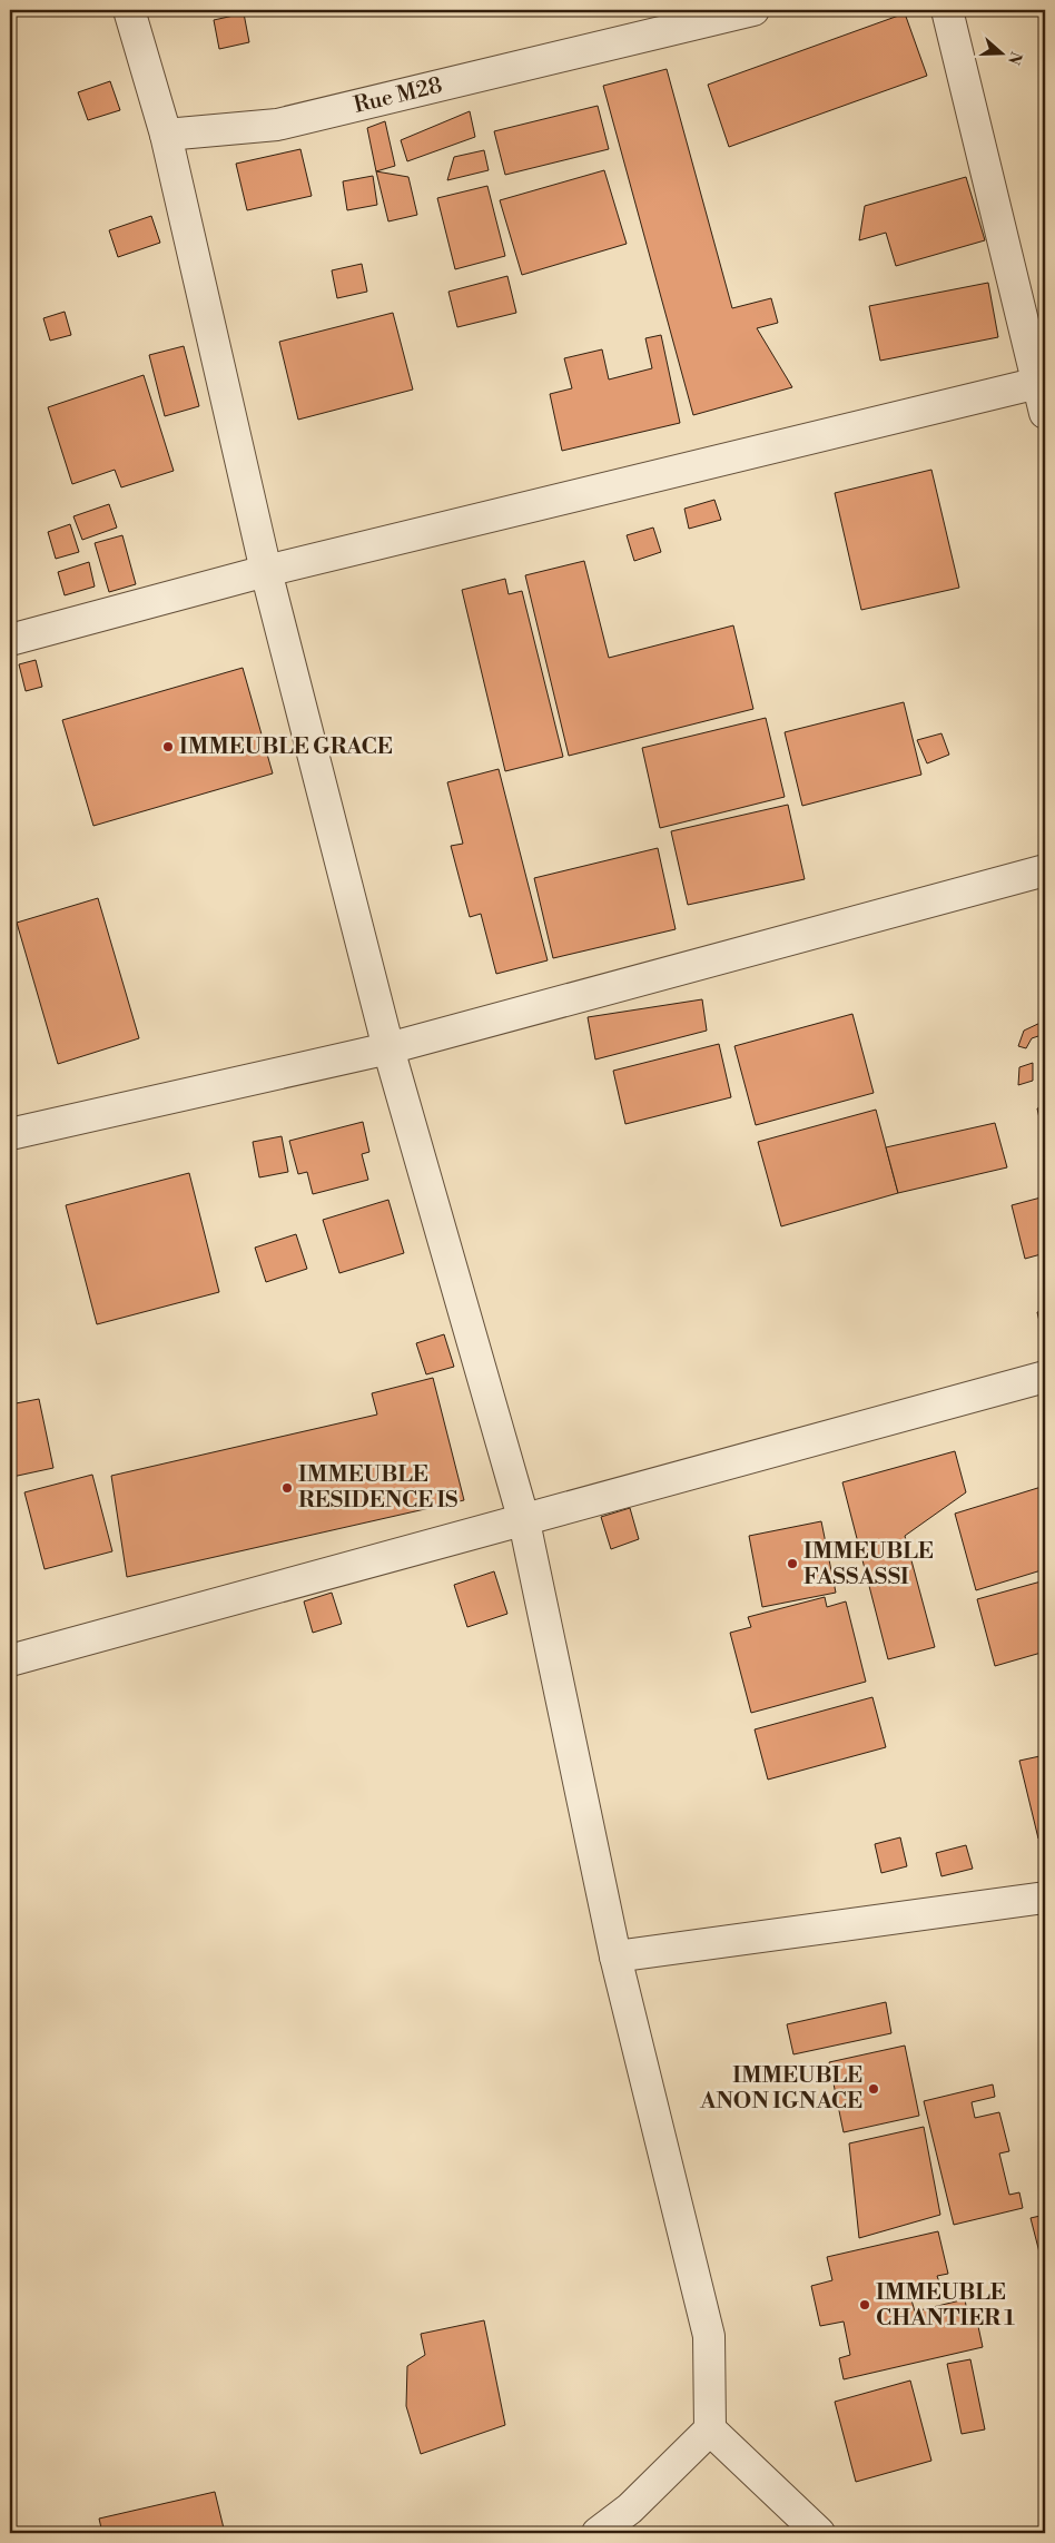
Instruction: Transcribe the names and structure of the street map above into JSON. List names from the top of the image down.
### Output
{
  "streets": {
    "street": ["Rue M28"]
  },
  "places": [
    "IMMEUBLE GRACE",
    "IMMEUBLE RESIDENCE IS",
    "IMMEUBLE FASSASSI",
    "IMMEUBLE ANON IGNACE",
    "IMMEUBLE CHANTIER 1"
  ],
  "north": "right"
}
